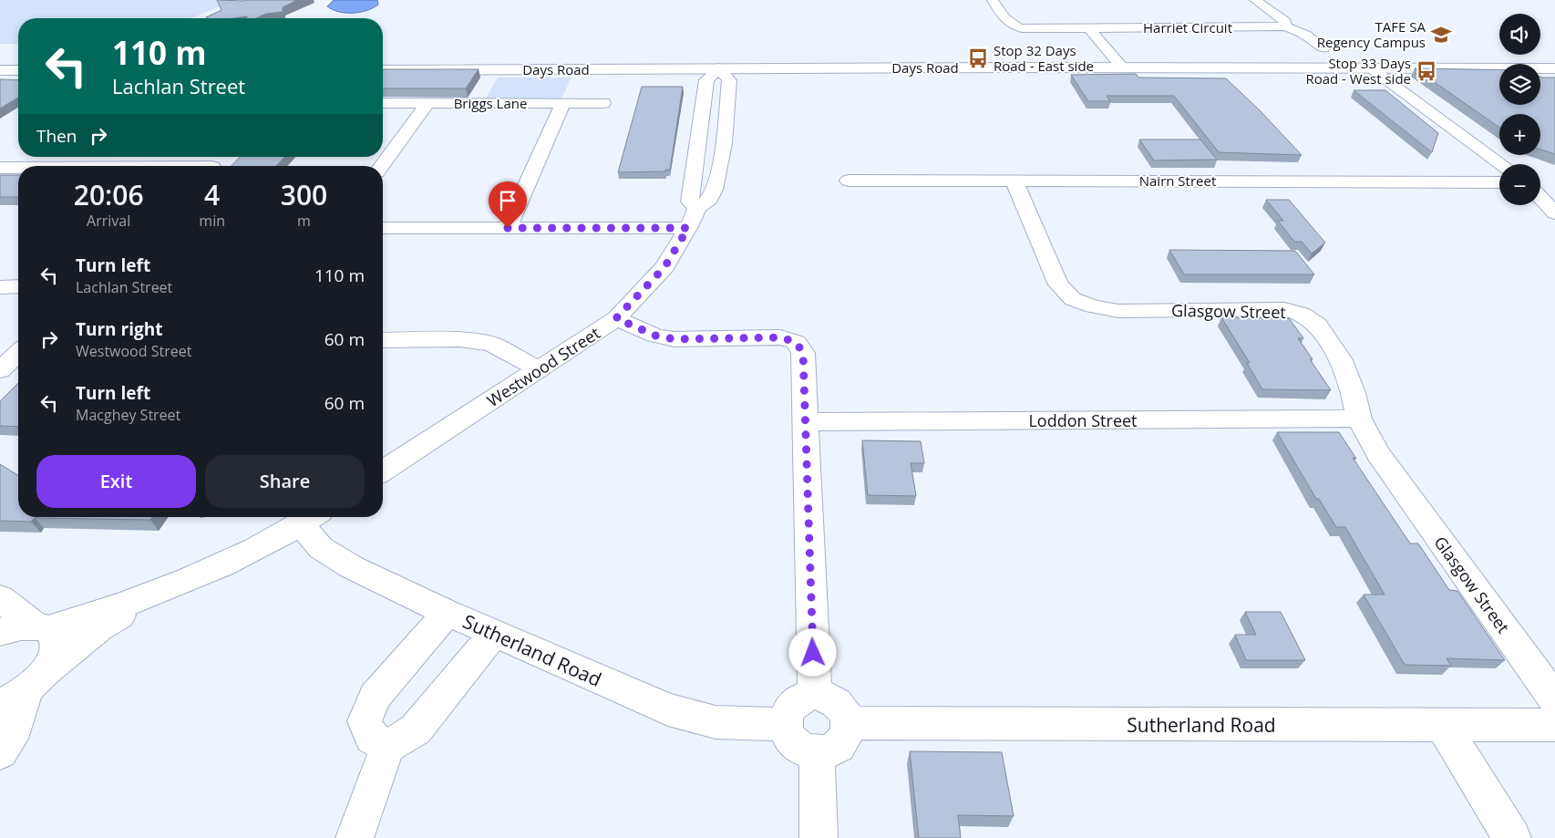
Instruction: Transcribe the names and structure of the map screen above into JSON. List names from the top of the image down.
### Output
{
  "streets": {
    "street": [
      "Harriet Circuit",
      "Days Road",
      "Briggs Lane",
      "Nairn Street",
      "Glasgow Street",
      "Westwood Street",
      "Loddon Street",
      "Sutherland Road"
    ]
  },
  "crossings": [
    ["Nairn Street", "Glasgow Street"],
    ["Glasgow Street", "Loddon Street"]
  ],
  "places": {
    "school or university": ["TAFE SA Regency Campus"],
    "bus stop": ["Stop 32 Days Road - East side", "Stop 33 Days Road - West side"]
  },
  "page": {
    "map_buttons": ["+", "−"],
    "turn": ["110 m", "Lachlan Street"],
    "then": "Then",
    "eta": [
      "20:06",
      "Arrival",
      "4",
      "min",
      "300",
      "m"
    ],
    "list": [
      {
        "name": "Turn left",
        "note": "Lachlan Street",
        "value": "110 m"
      },
      {
        "name": "Turn right",
        "note": "Westwood Street",
        "value": "60 m"
      },
      {
        "name": "Turn left",
        "note": "Macghey Street",
        "value": "60 m"
      }
    ],
    "buttons": ["Exit", "Share"]
  }
}
